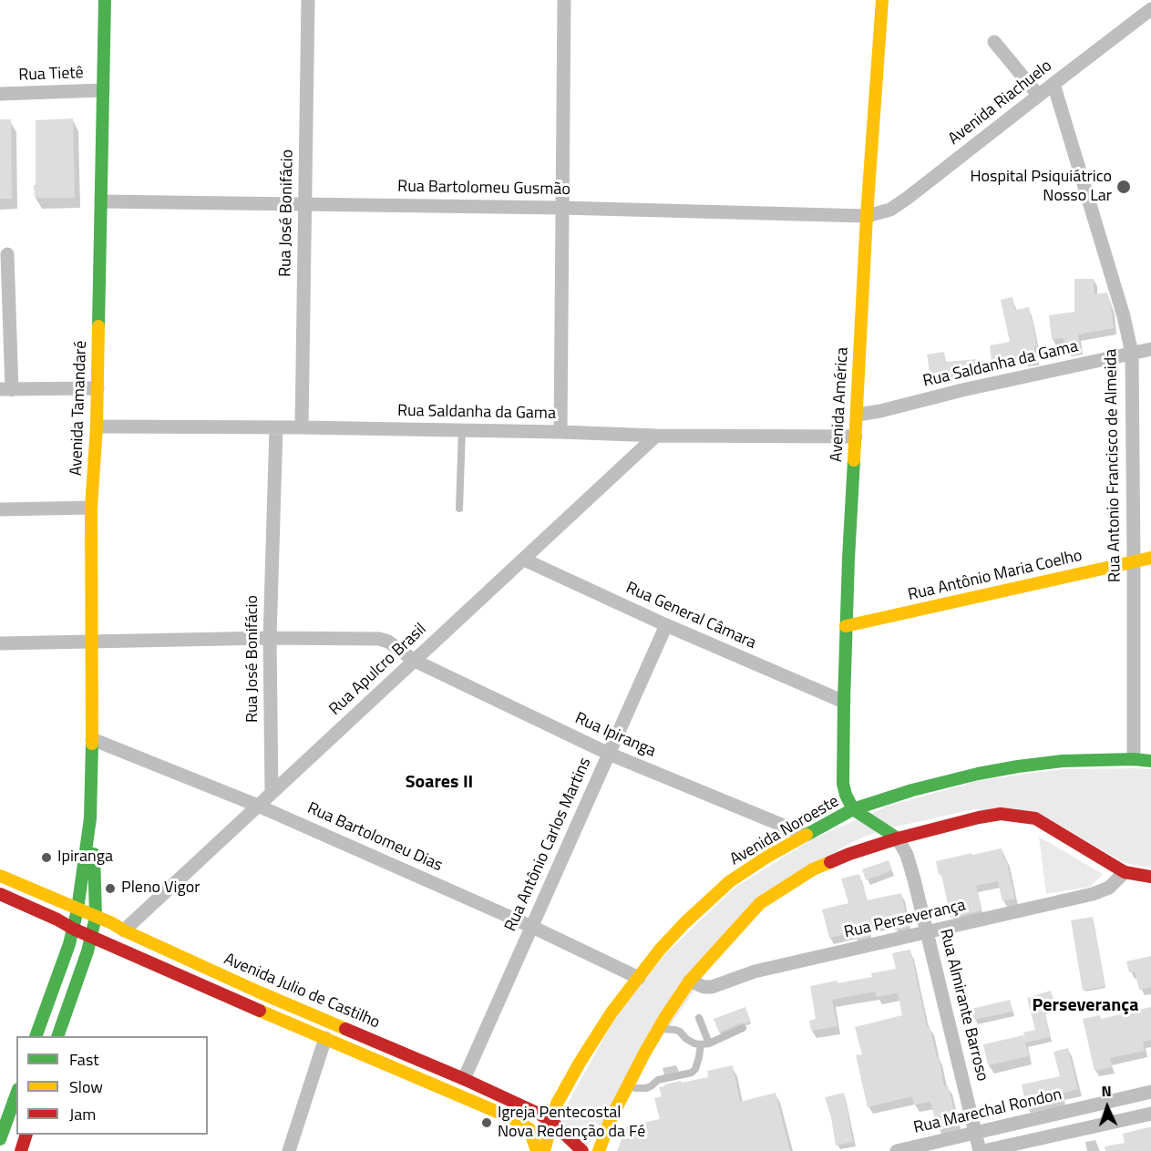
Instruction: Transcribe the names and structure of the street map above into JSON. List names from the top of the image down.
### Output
{
  "streets": {
    "main road": [
      "Avenida América",
      "Avenida Tamandaré",
      "Rua Antônio Maria Coelho",
      "Avenida Noroeste",
      "Avenida Julio de Castilho"
    ],
    "street": [
      "Rua Tietê",
      "Avenida Riachuelo",
      "Rua Bartolomeu Gusmão",
      "Rua José Bonifácio",
      "Rua Saldanha da Gama",
      "Rua Antonio Francisco de Almeida",
      "Rua General Câmara",
      "Rua Apulcro Brasil",
      "Rua Ipiranga",
      "Rua Bartolomeu Dias",
      "Rua Antônio Carlos Martins",
      "Rua Perseverança",
      "Rua Almirante Barroso",
      "Rua Marechal Rondon"
    ]
  },
  "crossings": [
    ["Rua Tietê", "Avenida Tamandaré"],
    ["Avenida Riachuelo", "Rua Bartolomeu Gusmão"],
    ["Avenida Riachuelo", "Avenida América"],
    ["Avenida Riachuelo", "Rua Antonio Francisco de Almeida"],
    ["Rua Bartolomeu Gusmão", "Rua José Bonifácio"],
    ["Rua Bartolomeu Gusmão", "Avenida América"],
    ["Rua Bartolomeu Gusmão", "Avenida Tamandaré"],
    ["Rua José Bonifácio", "Rua Saldanha da Gama"],
    ["Rua José Bonifácio", "Rua Apulcro Brasil"],
    ["Rua José Bonifácio", "Rua Ipiranga"],
    ["Rua Saldanha da Gama", "Avenida América"],
    ["Rua Saldanha da Gama", "Avenida Tamandaré"],
    ["Rua Saldanha da Gama", "Rua Antonio Francisco de Almeida"],
    ["Rua Saldanha da Gama", "Rua Apulcro Brasil"],
    ["Avenida América", "Rua Antônio Maria Coelho"],
    ["Avenida América", "Rua General Câmara"],
    ["Avenida América", "Avenida Noroeste"],
    ["Avenida Tamandaré", "Rua Ipiranga"],
    ["Avenida Tamandaré", "Rua Bartolomeu Dias"],
    ["Avenida Tamandaré", "Avenida Julio de Castilho"],
    ["Rua Antonio Francisco de Almeida", "Rua Antônio Maria Coelho"],
    ["Rua Antonio Francisco de Almeida", "Avenida Noroeste"],
    ["Rua General Câmara", "Rua Apulcro Brasil"],
    ["Rua General Câmara", "Rua Antônio Carlos Martins"],
    ["Rua Apulcro Brasil", "Rua Ipiranga"],
    ["Rua Apulcro Brasil", "Rua Bartolomeu Dias"],
    ["Rua Apulcro Brasil", "Avenida Julio de Castilho"],
    ["Rua Ipiranga", "Avenida Noroeste"],
    ["Rua Ipiranga", "Rua Antônio Carlos Martins"],
    ["Avenida Noroeste", "Rua Bartolomeu Dias"],
    ["Avenida Noroeste", "Avenida Julio de Castilho"],
    ["Rua Bartolomeu Dias", "Rua Antônio Carlos Martins"],
    ["Rua Antônio Carlos Martins", "Avenida Julio de Castilho"],
    ["Rua Perseverança", "Rua Almirante Barroso"],
    ["Rua Almirante Barroso", "Rua Marechal Rondon"]
  ],
  "districts": ["Soares II", "Perseverança"],
  "places": [
    "Hospital Psiquiátrico Nosso Lar",
    "Ipiranga",
    "Pleno Vigor",
    "Igreja Pentecostal Nova Redenção da Fé"
  ],
  "legend": ["Fast", "Slow", "Jam"],
  "north": "top"
}
